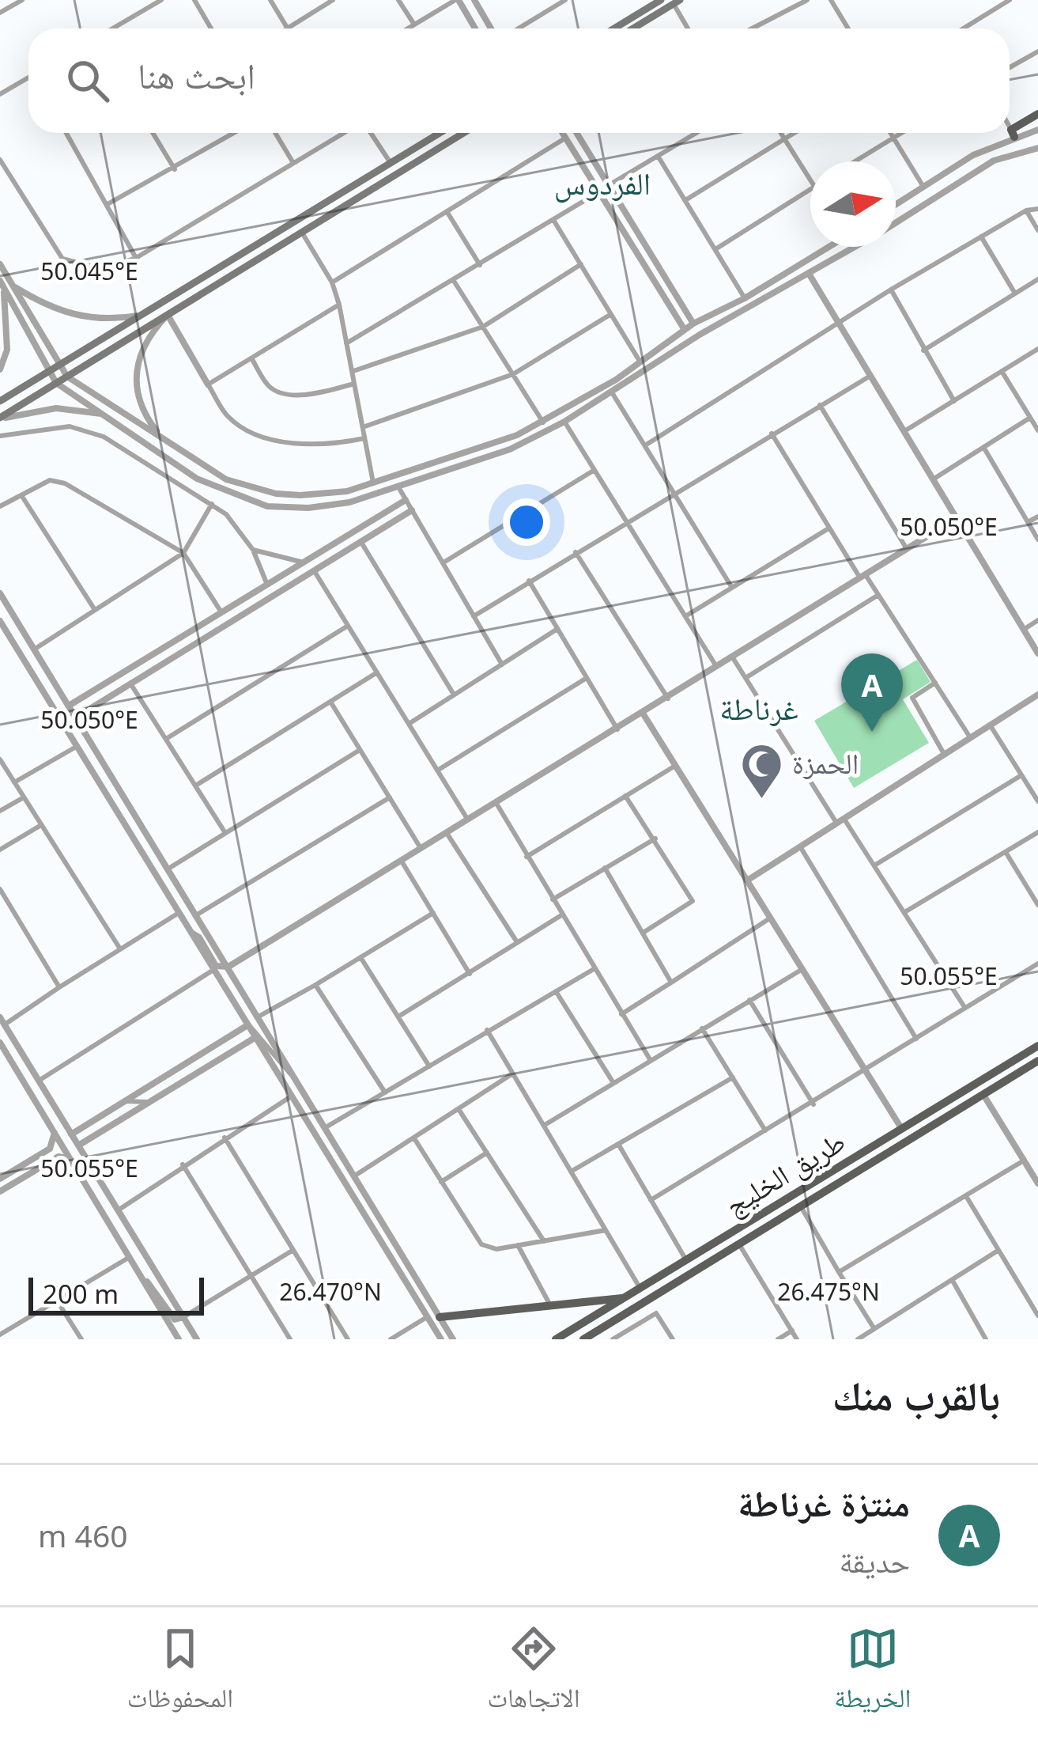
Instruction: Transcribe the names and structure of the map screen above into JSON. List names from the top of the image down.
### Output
{
  "streets": {
    "main road": ["طريق الخليج"]
  },
  "districts": ["الفردوس", "غرناطة"],
  "places": {
    "mosque": ["الحمزة"]
  },
  "scale_bar": "200 m",
  "north": "right",
  "page": {
    "search": "ابحث هنا",
    "pins": "A",
    "scale": "200 m",
    "heading": "بالقرب منك",
    "list": [
      {
        "mark": "A",
        "name": "منتزة غرناطة",
        "note": "حديقة",
        "value": "460 m"
      }
    ],
    "nav": ["الخريطة", "الاتجاهات", "المحفوظات"]
  },
  "coordinates": [
    "50.045°E",
    "50.050°E",
    "50.055°E",
    "26.470°N",
    "26.475°N"
  ]
}
